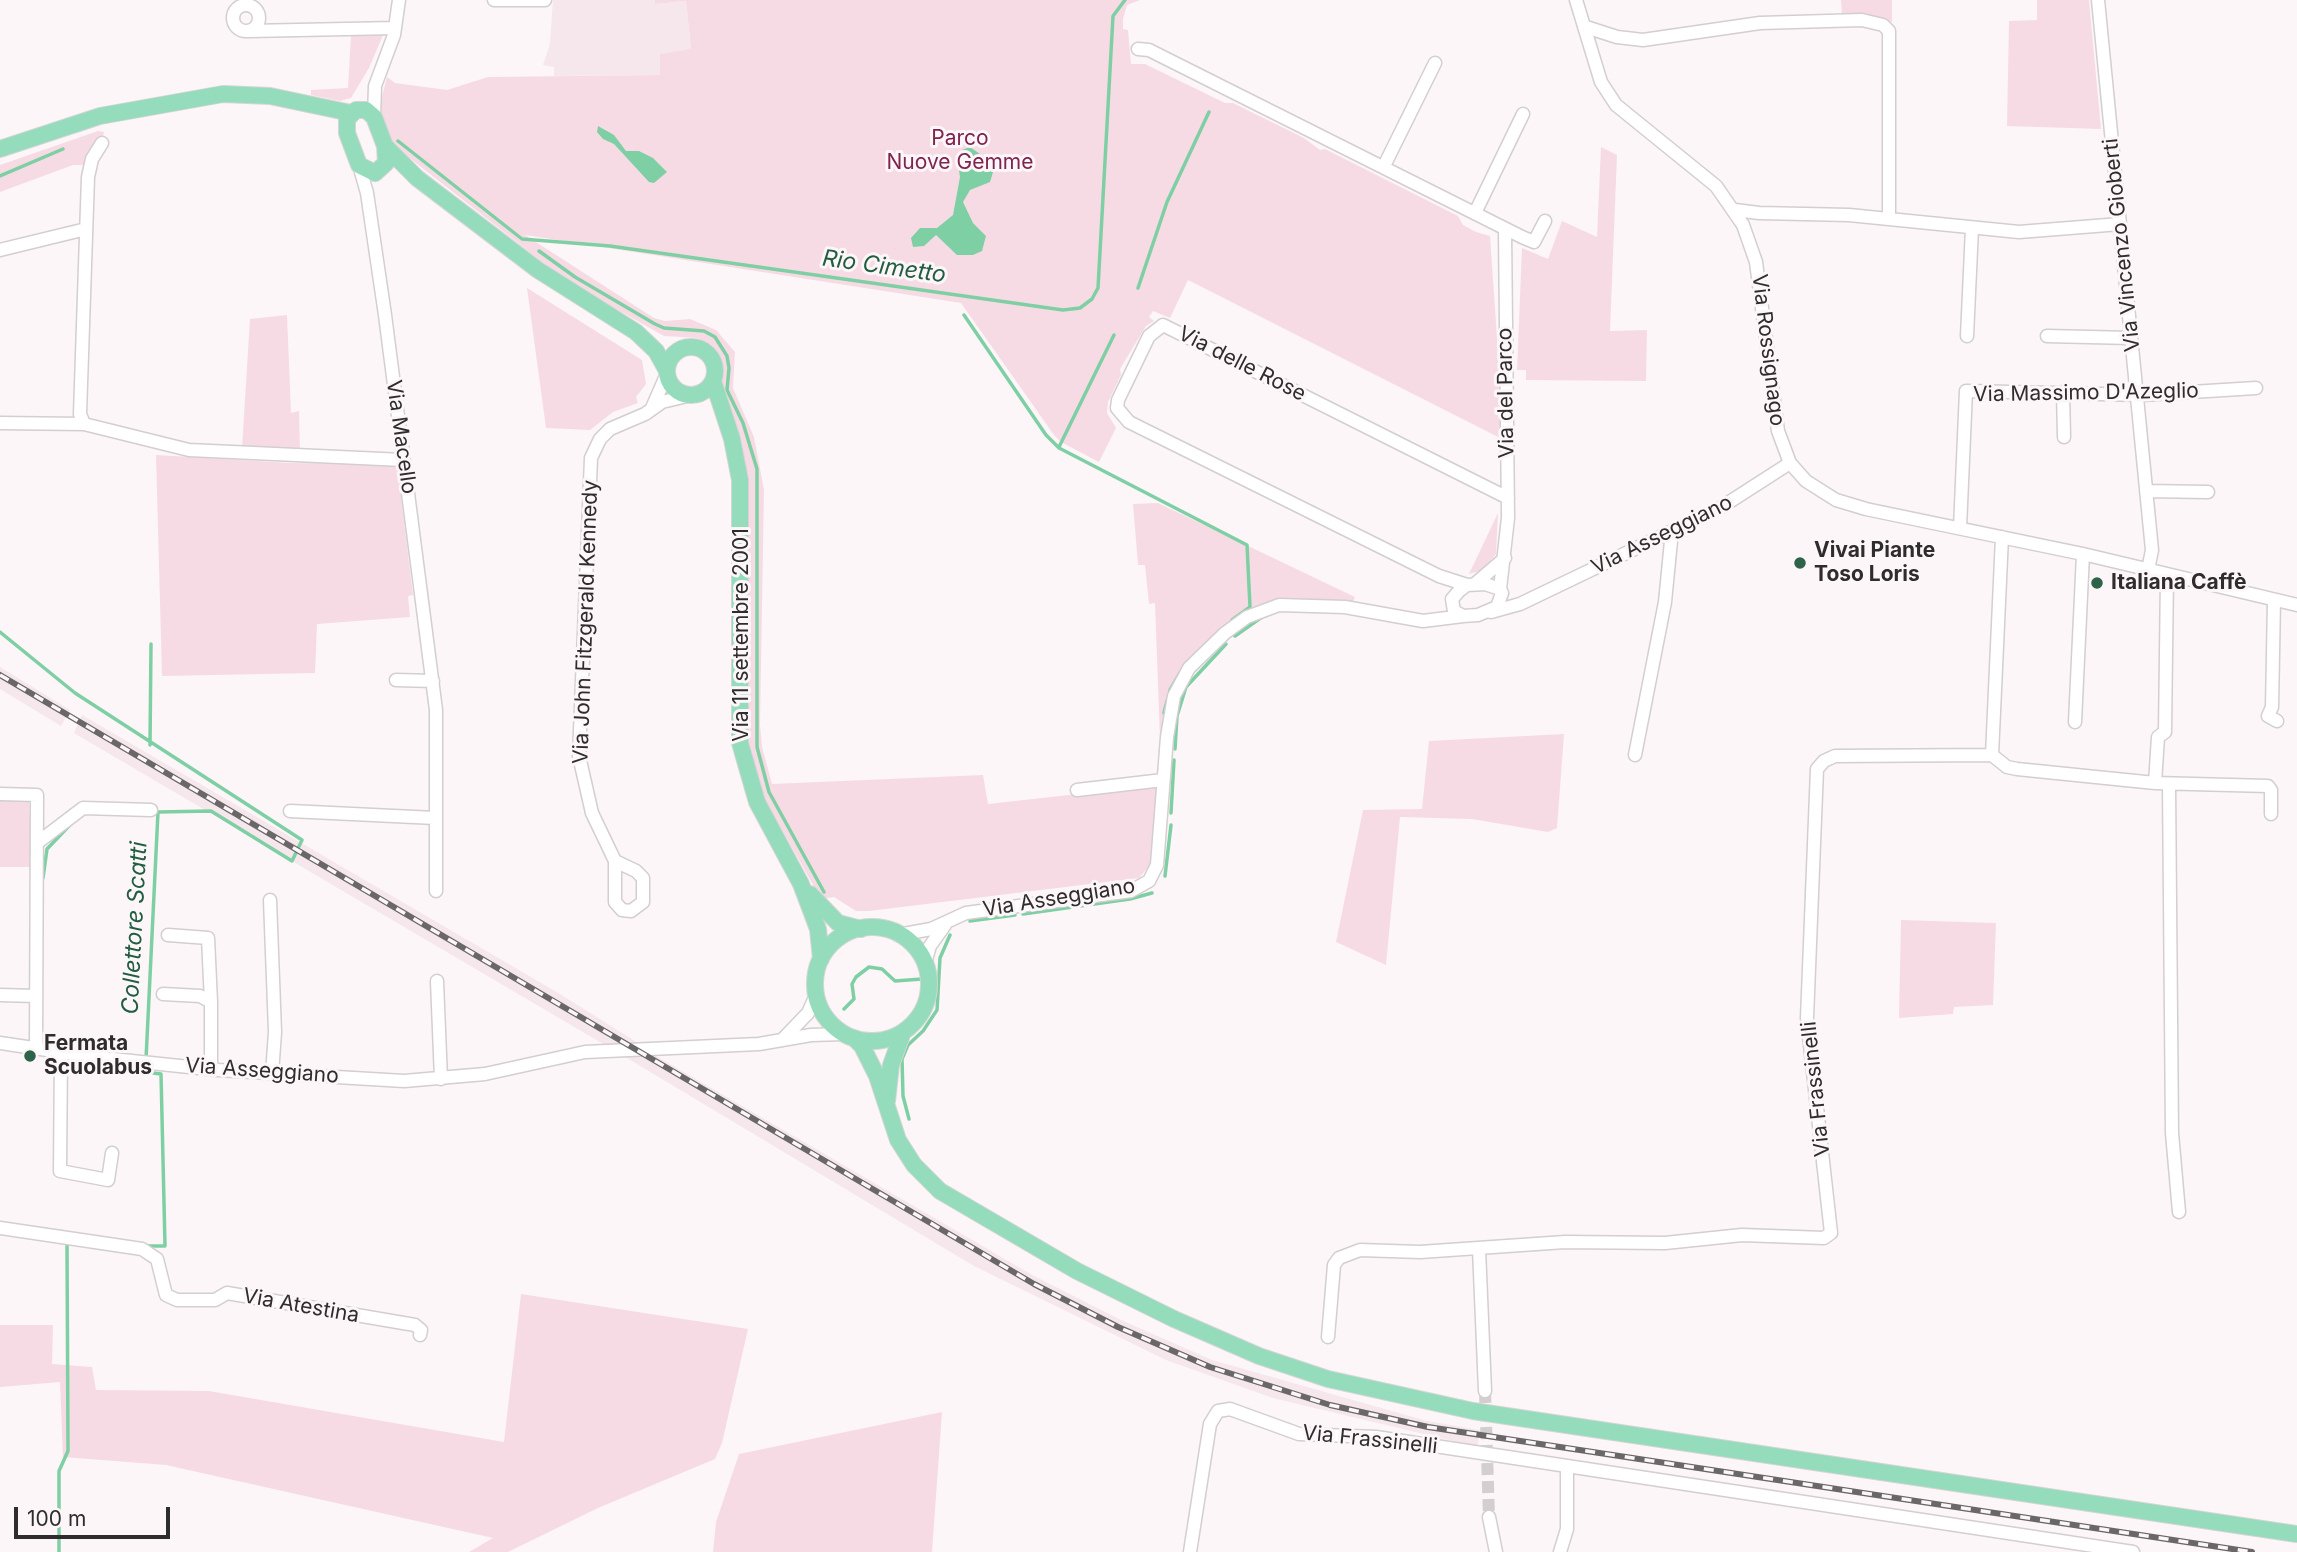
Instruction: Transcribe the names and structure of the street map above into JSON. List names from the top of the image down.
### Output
{
  "streets": {
    "main road": ["Via Asseggiano", "Via 11 settembre 2001"],
    "street": [
      "Via Vincenzo Gioberti",
      "Via Rossignago",
      "Via delle Rose",
      "Via del Parco",
      "Via Massimo D'Azeglio",
      "Via Macello",
      "Via John Fitzgerald Kennedy",
      "Via Frassinelli",
      "Via Atestina"
    ]
  },
  "crossings": [
    ["Via Vincenzo Gioberti", "Via Rossignago"],
    ["Via Vincenzo Gioberti", "Via Massimo D'Azeglio"],
    ["Via Rossignago", "Via Massimo D'Azeglio"],
    ["Via Rossignago", "Via Asseggiano"],
    ["Via delle Rose", "Via del Parco"],
    ["Via delle Rose", "Via Asseggiano"],
    ["Via Macello", "Via 11 settembre 2001"],
    ["Via Asseggiano", "Via 11 settembre 2001"],
    ["Via John Fitzgerald Kennedy", "Via 11 settembre 2001"]
  ],
  "water": ["Rio Cimetto", "Collettore Scatti"],
  "parks": ["Parco Nuove Gemme"],
  "places": ["Vivai Piante Toso Loris", "Italiana Caffè", "Fermata Scuolabus"],
  "scale_bar": "100 m"
}
